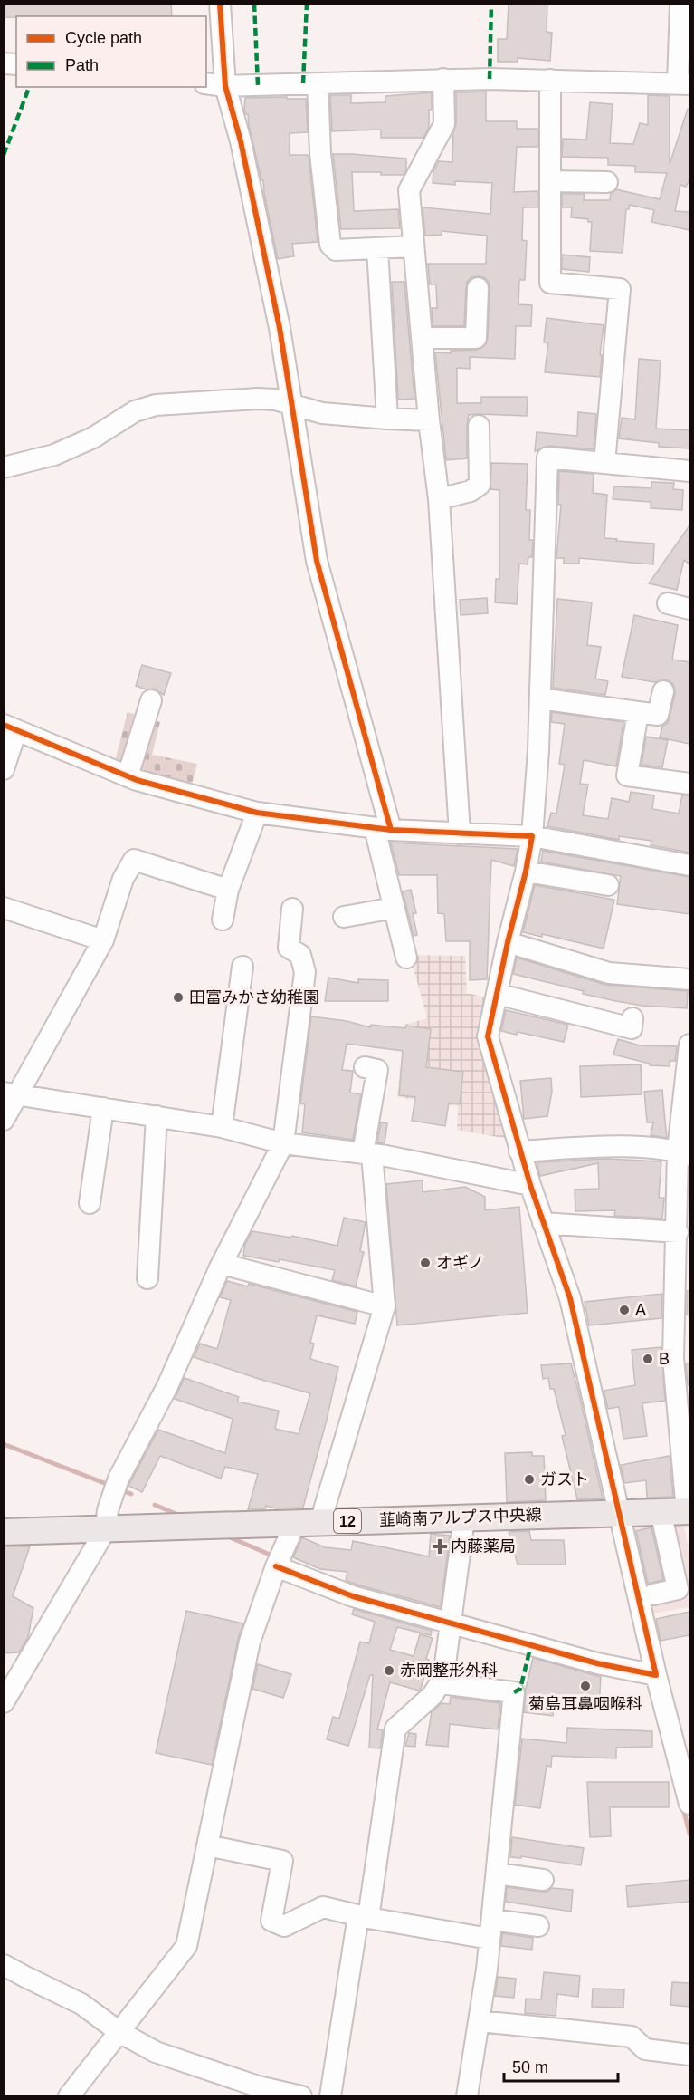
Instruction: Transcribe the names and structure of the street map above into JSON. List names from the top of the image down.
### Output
{
  "streets": {
    "main road": ["韮崎南アルプス中央線", "12"]
  },
  "places": {
    "other": [
      "田富みかさ幼稚園",
      "オギノ",
      "A",
      "B",
      "ガスト",
      "赤岡整形外科",
      "菊島耳鼻咽喉科"
    ],
    "health": ["内藤薬局"]
  },
  "legend": ["Cycle path", "Path"],
  "scale_bar": "50 m"
}
